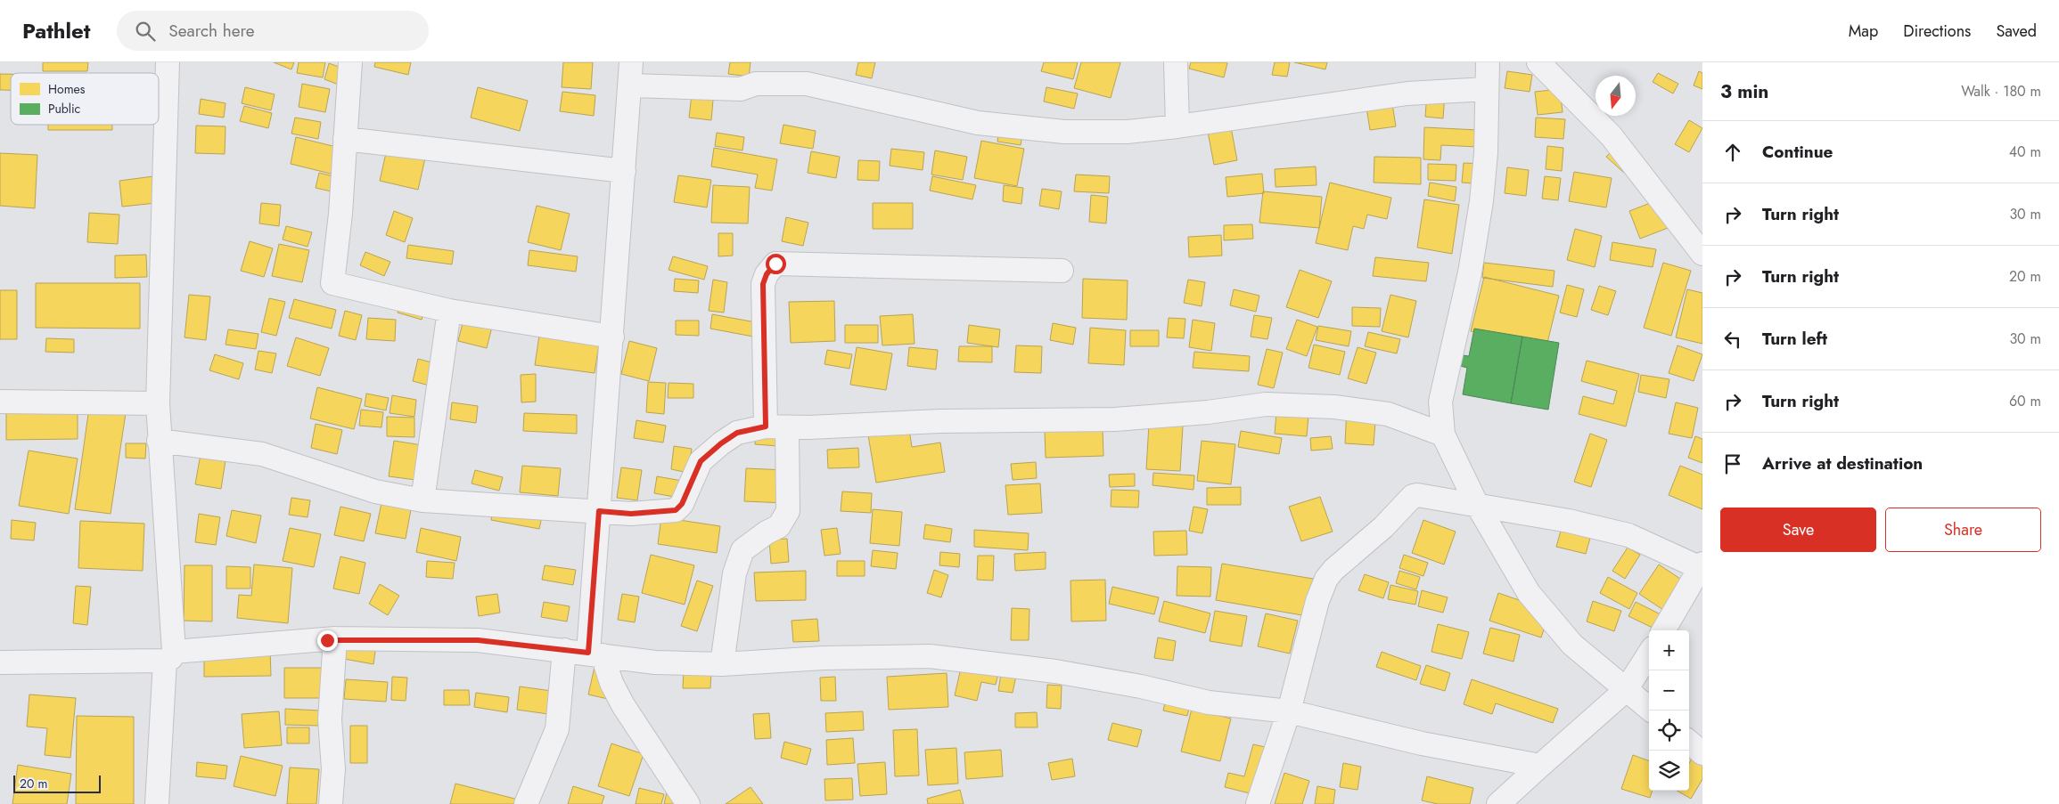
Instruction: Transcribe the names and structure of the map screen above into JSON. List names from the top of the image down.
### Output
{
  "legend": ["Homes", "Public"],
  "scale_bar": "20 m",
  "north": "bottom",
  "page": {
    "header": "Pathlet",
    "search": "Search here",
    "nav": ["Map", "Directions", "Saved"],
    "heading": ["3 min", "Walk · 180 m"],
    "list": [
      ["Continue", "40 m"],
      ["Turn right", "30 m"],
      ["Turn right", "20 m"],
      ["Turn left", "30 m"],
      ["Turn right", "60 m"],
      "Arrive at destination"
    ],
    "buttons": ["Save", "Share"],
    "map_buttons": ["+", "−"],
    "scale": "20 m"
  }
}
